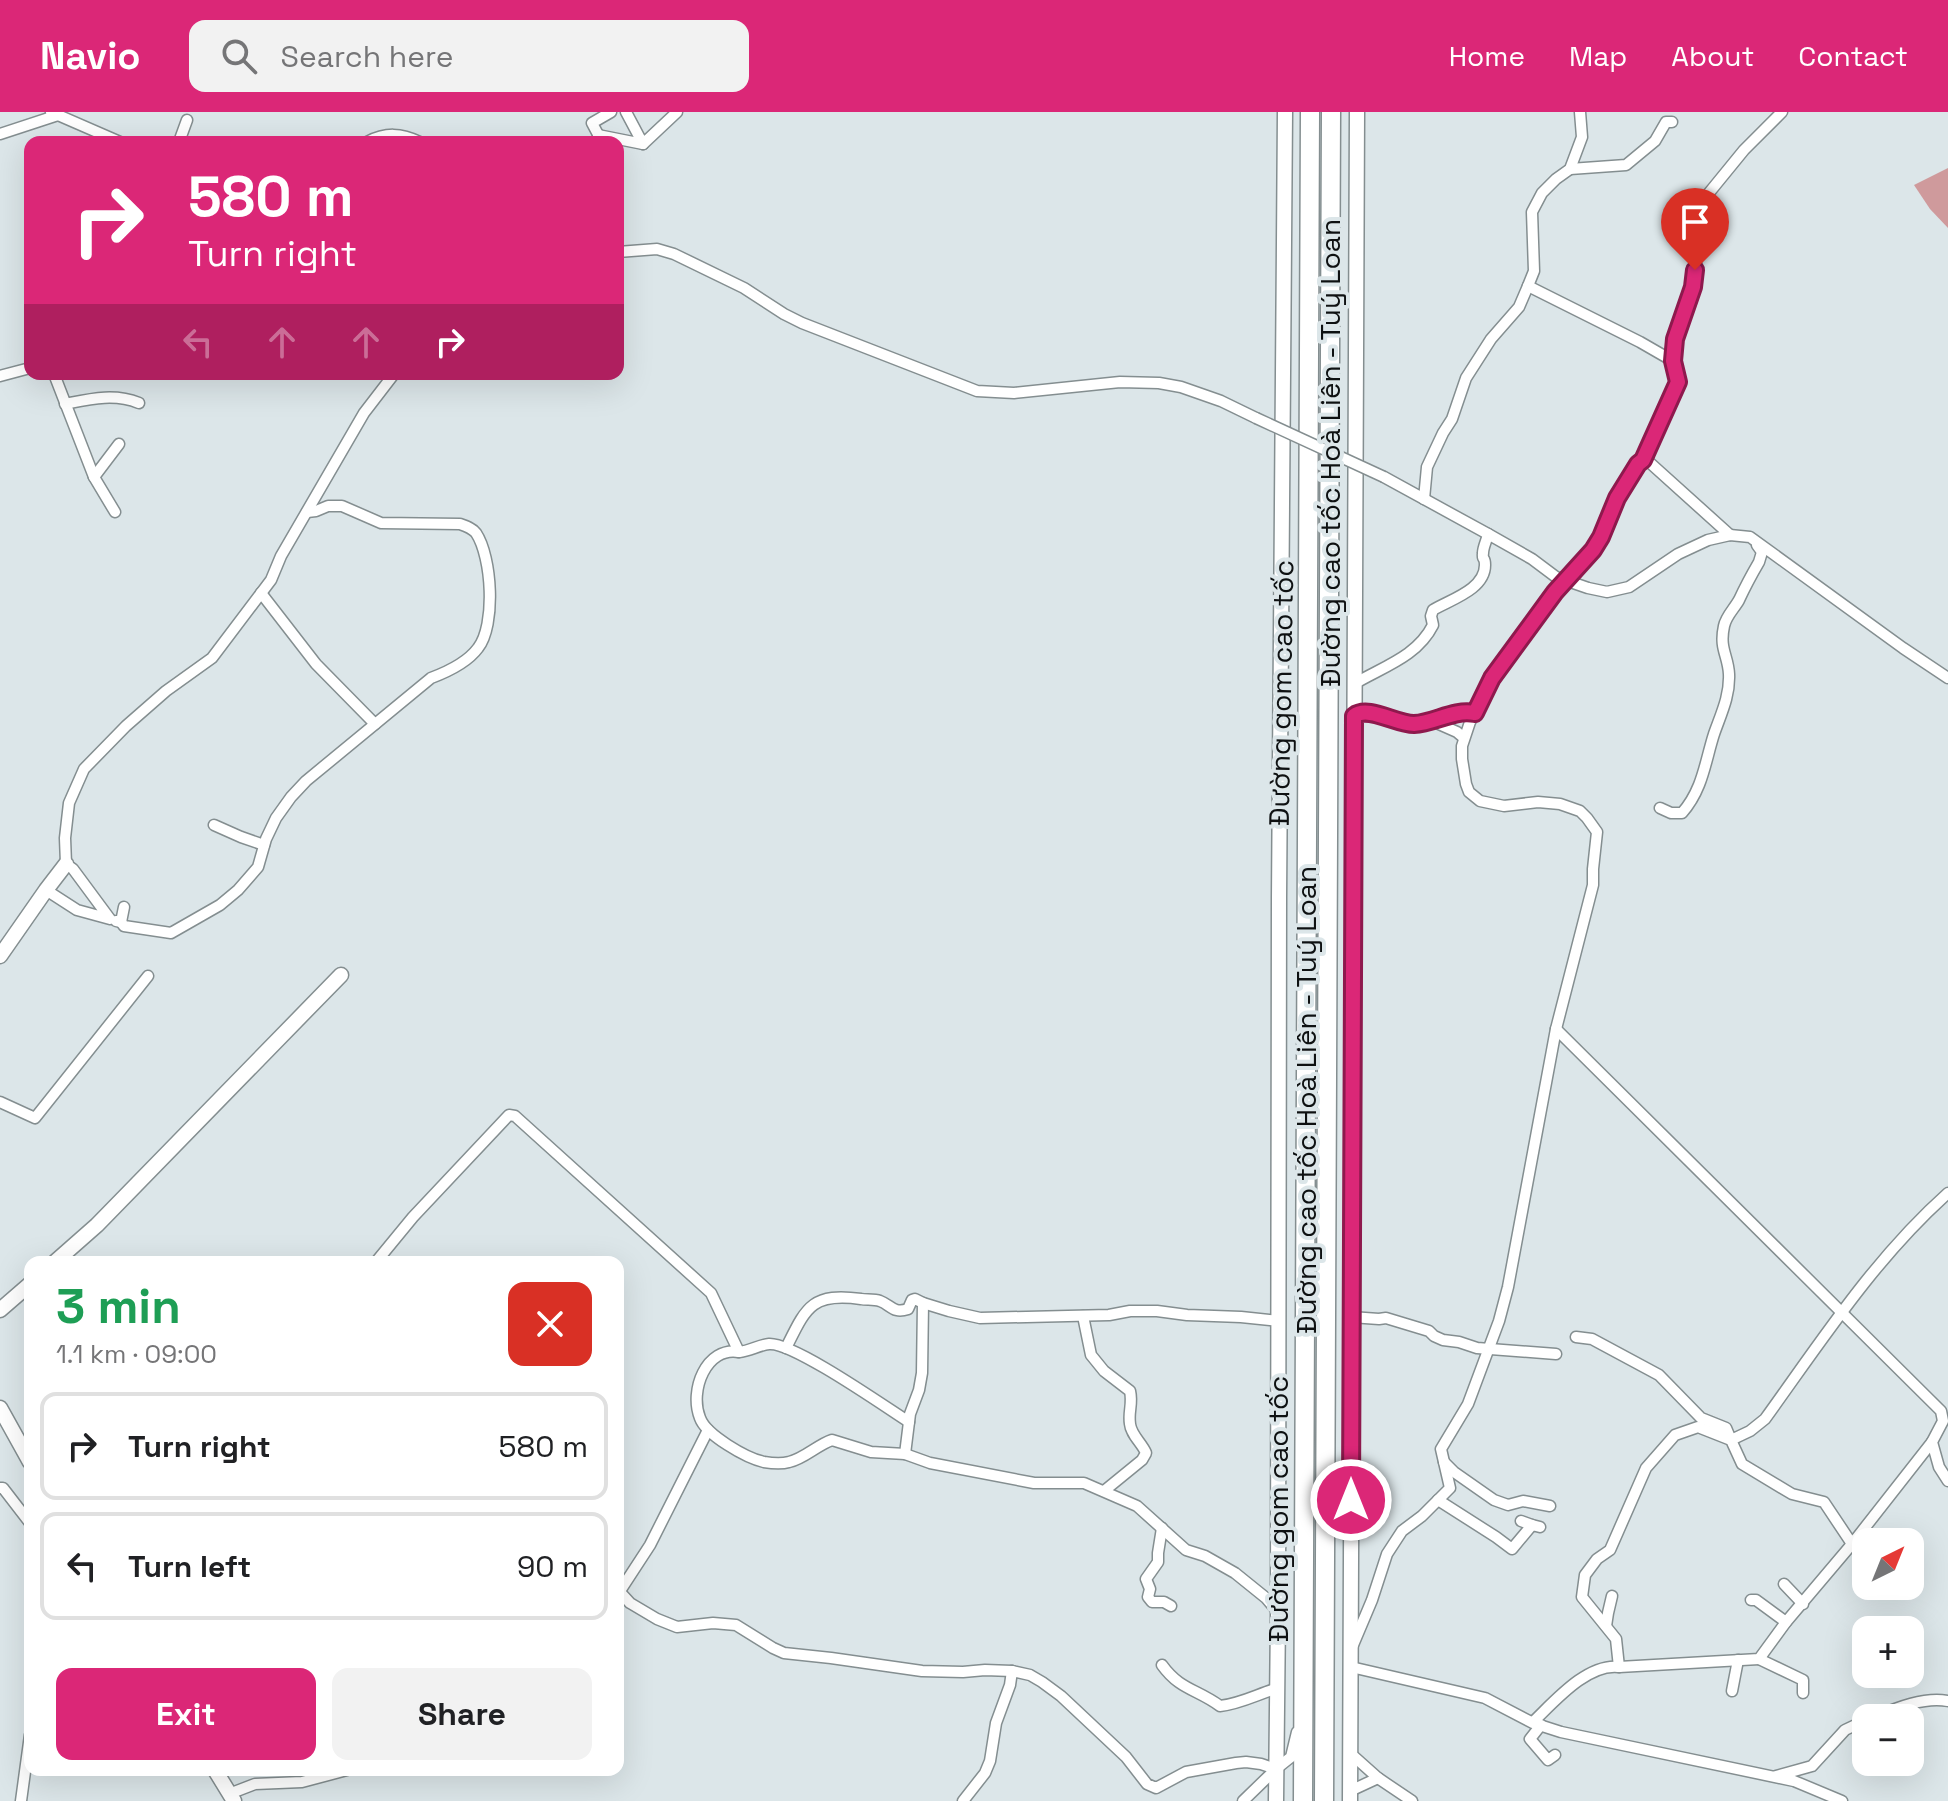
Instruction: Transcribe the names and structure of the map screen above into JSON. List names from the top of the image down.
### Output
{
  "streets": {
    "highway": ["Đường cao tốc Hoà Liên - Tuý Loan"],
    "main road": ["Đường gom cao tốc"]
  },
  "north": "top right",
  "page": {
    "header": "Navio",
    "search": "Search here",
    "nav": [
      "Home",
      "Map",
      "About",
      "Contact"
    ],
    "turn": ["580 m", "Turn right"],
    "heading": ["3 min", "1.1 km · 09:00"],
    "list": [
      {
        "name": "Turn right",
        "value": "580 m"
      },
      {
        "name": "Turn left",
        "value": "90 m"
      }
    ],
    "map_buttons": ["+", "−"],
    "buttons": ["Exit", "Share"]
  }
}
